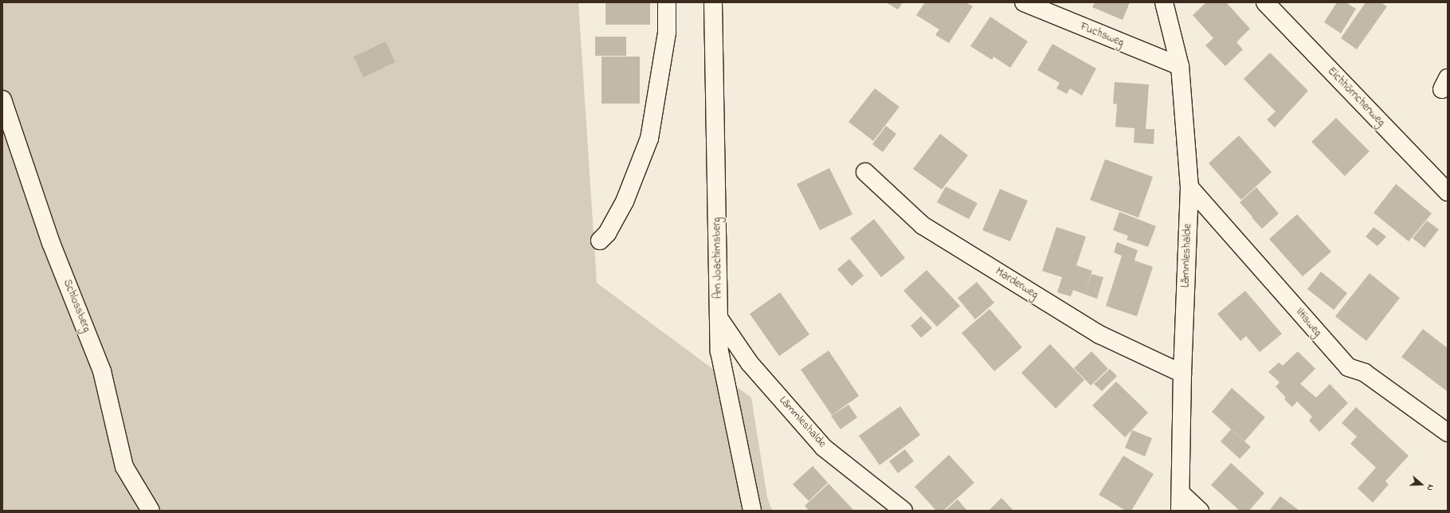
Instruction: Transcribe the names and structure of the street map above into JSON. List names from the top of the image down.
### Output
{
  "streets": {
    "street": [
      "Fuchsweg",
      "Eichhörnchenweg",
      "Lämmleshalde",
      "Am Joachimsberg",
      "Marderweg",
      "Schlossberg",
      "Iltisweg"
    ]
  },
  "crossings": [
    ["Fuchsweg", "Lämmleshalde"],
    ["Lämmleshalde", "Am Joachimsberg"],
    ["Lämmleshalde", "Marderweg"],
    ["Lämmleshalde", "Iltisweg"]
  ],
  "north": "right"
}
